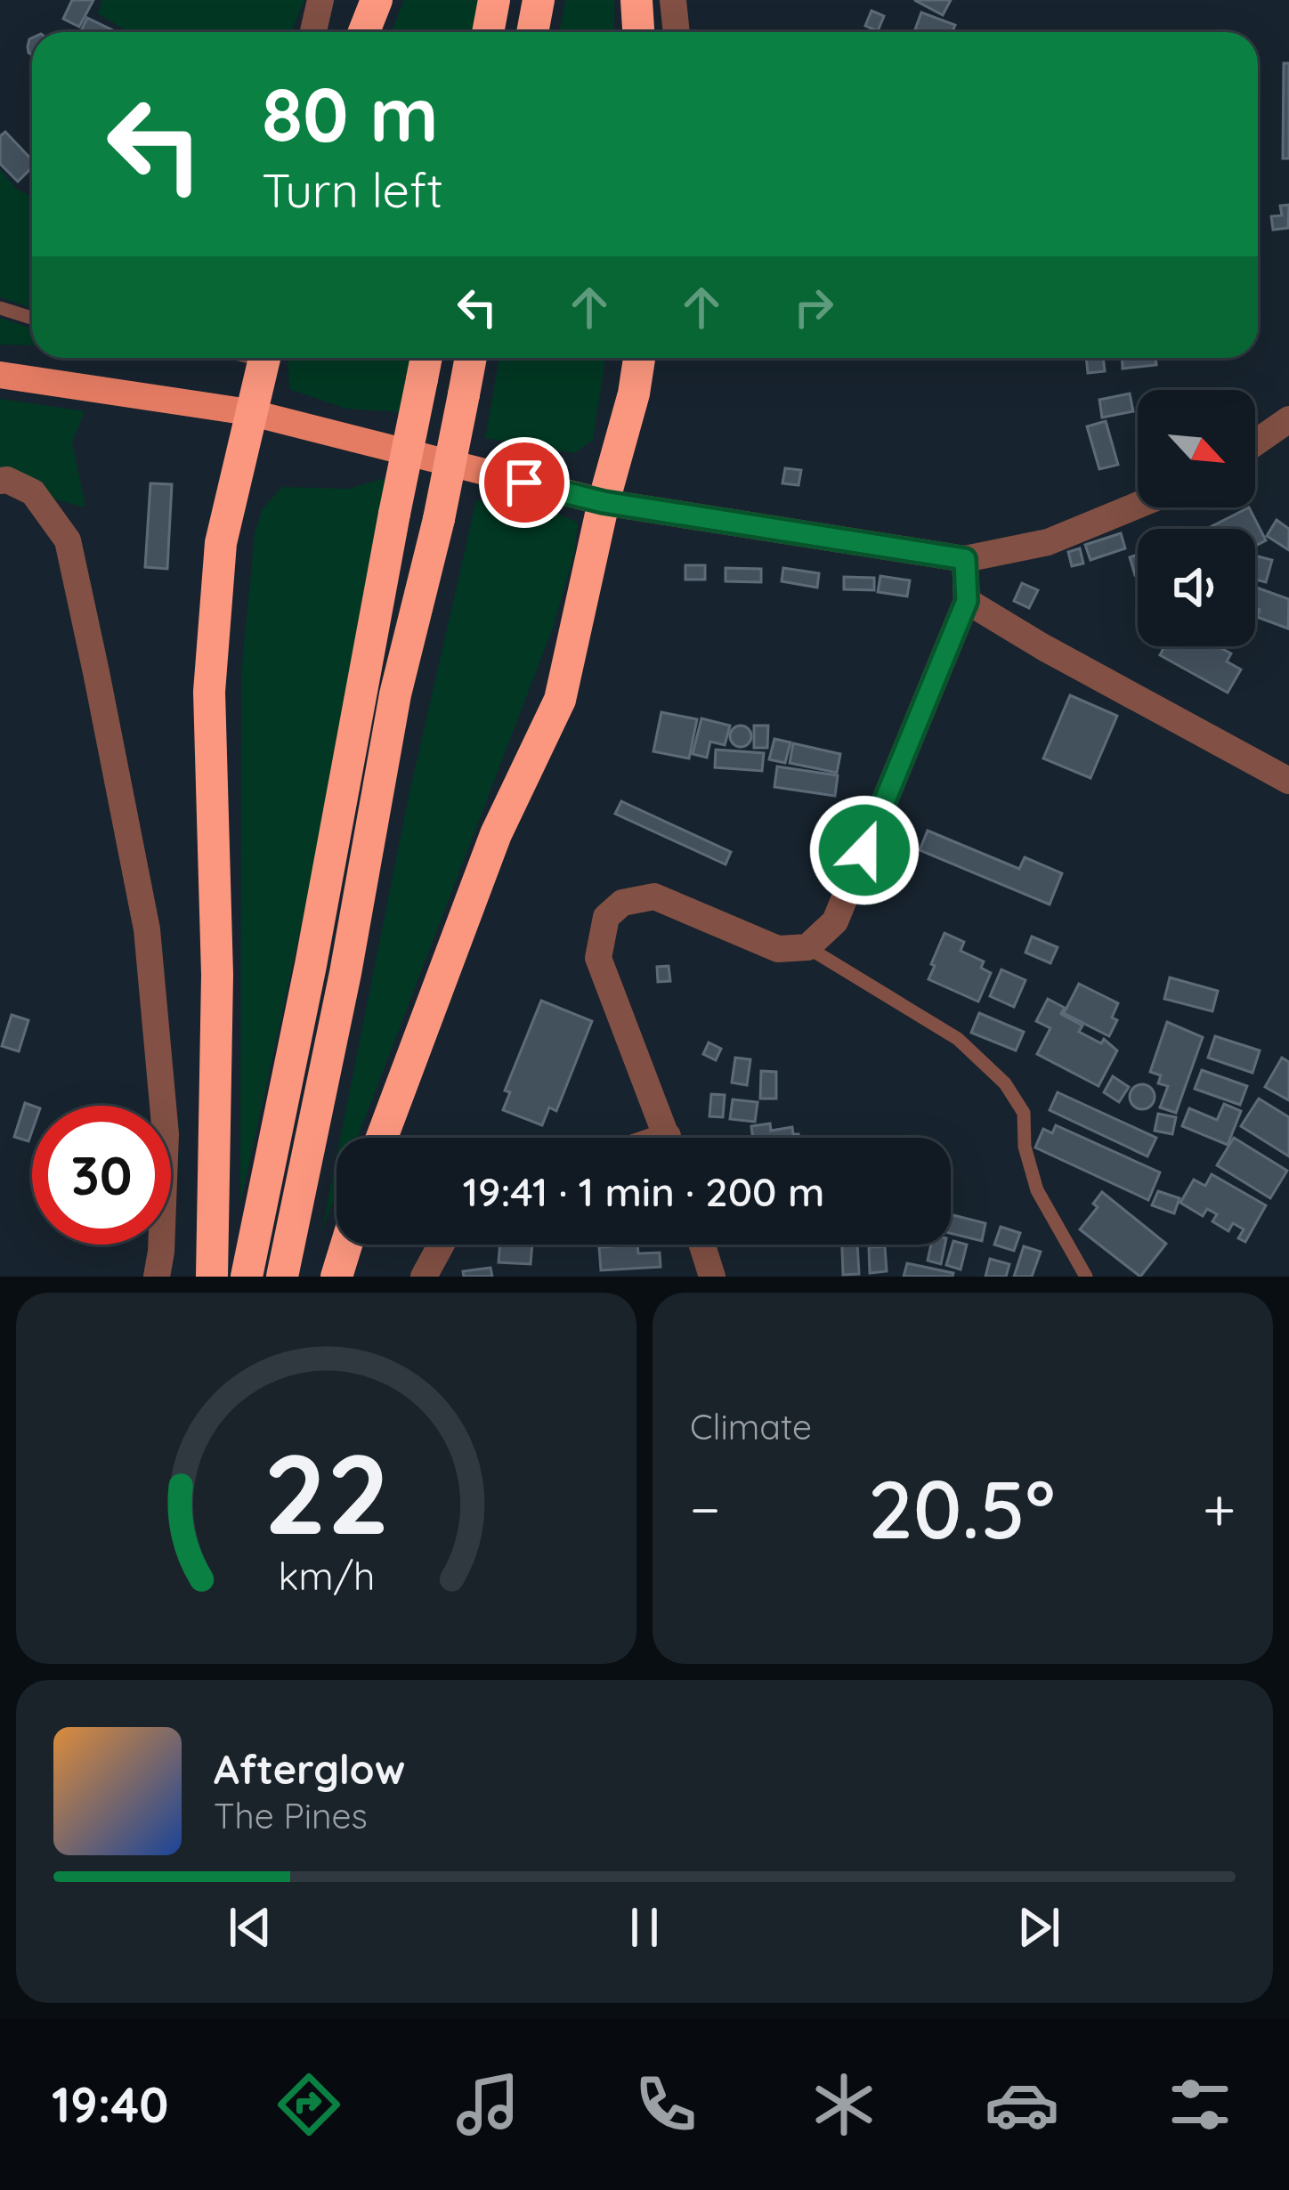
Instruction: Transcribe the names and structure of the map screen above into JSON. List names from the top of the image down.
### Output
{
  "north": "bottom right",
  "page": {
    "turn": ["80 m", "Turn left"],
    "limit": "30",
    "trip": "19:41 · 1 min · 200 m",
    "tile": "Climate",
    "heat": ["−", "20.5°", "+"],
    "song": ["Afterglow", "The Pines"],
    "tabs": "19:40",
    "gauge": ["22", "km/h"]
  }
}
